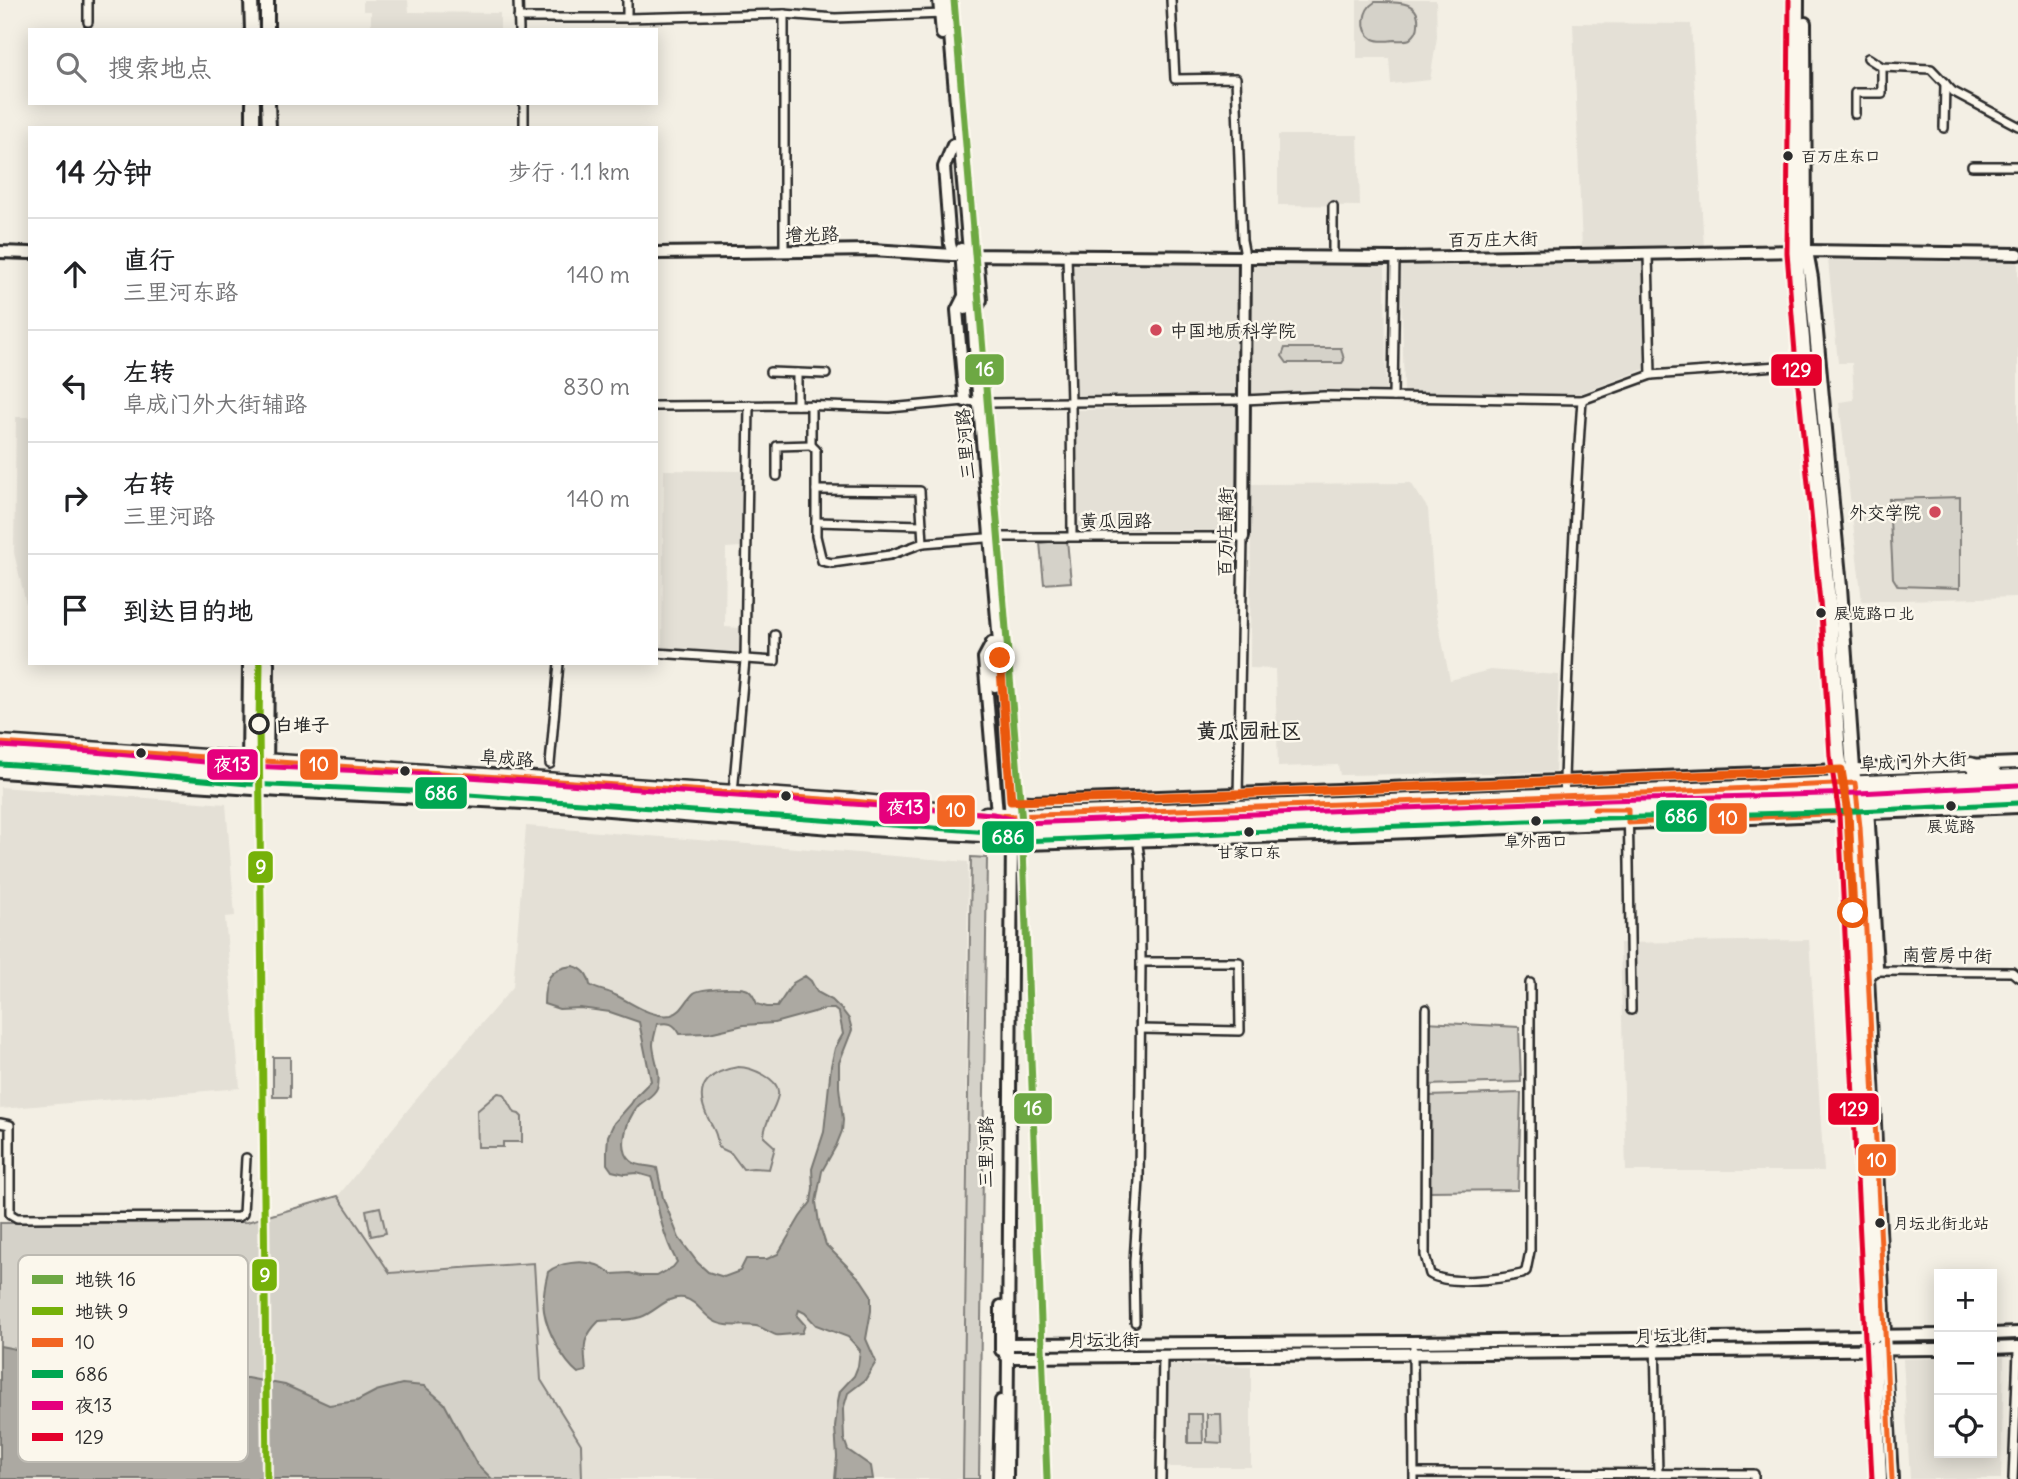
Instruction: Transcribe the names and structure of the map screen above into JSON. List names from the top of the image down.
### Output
{
  "streets": {
    "highway": ["阜成路", "阜成门外大街"],
    "main road": [
      "增光路",
      "百万庄大街",
      "三里河路",
      "百万庄南街",
      "月坛北街"
    ],
    "street": ["黄瓜园路", "南营房中街"]
  },
  "crossings": [
    ["增光路", "百万庄大街"],
    ["增光路", "三里河路"],
    ["百万庄大街", "三里河路"],
    ["百万庄大街", "百万庄南街"],
    ["三里河路", "黄瓜园路"],
    ["三里河路", "阜成路"],
    ["三里河路", "阜成门外大街"],
    ["三里河路", "月坛北街"],
    ["黄瓜园路", "百万庄南街"],
    ["百万庄南街", "阜成门外大街"],
    ["阜成路", "阜成门外大街"]
  ],
  "districts": ["黄瓜园社区"],
  "places": [
    "百万庄东口",
    "中国地质科学院",
    "外交学院",
    "展览路口北",
    "白堆子",
    "展览路",
    "阜外西口",
    "甘家口东",
    "月坛北街北站"
  ],
  "lines": [
    "metro line 16",
    "transit line 129",
    "metro line 9",
    "transit line 10",
    "transit line 夜13",
    "transit line 686"
  ],
  "legend": [
    "地铁 16",
    "地铁 9",
    "10",
    "686",
    "夜13",
    "129"
  ],
  "page": {
    "search": "搜索地点",
    "heading": ["14 分钟", "步行 · 1.1 km"],
    "list": [
      ["直行", "三里河东路", "140 m"],
      ["左转", "阜成门外大街辅路", "830 m"],
      ["右转", "三里河路", "140 m"],
      "到达目的地"
    ],
    "map_buttons": ["+", "−"]
  }
}
